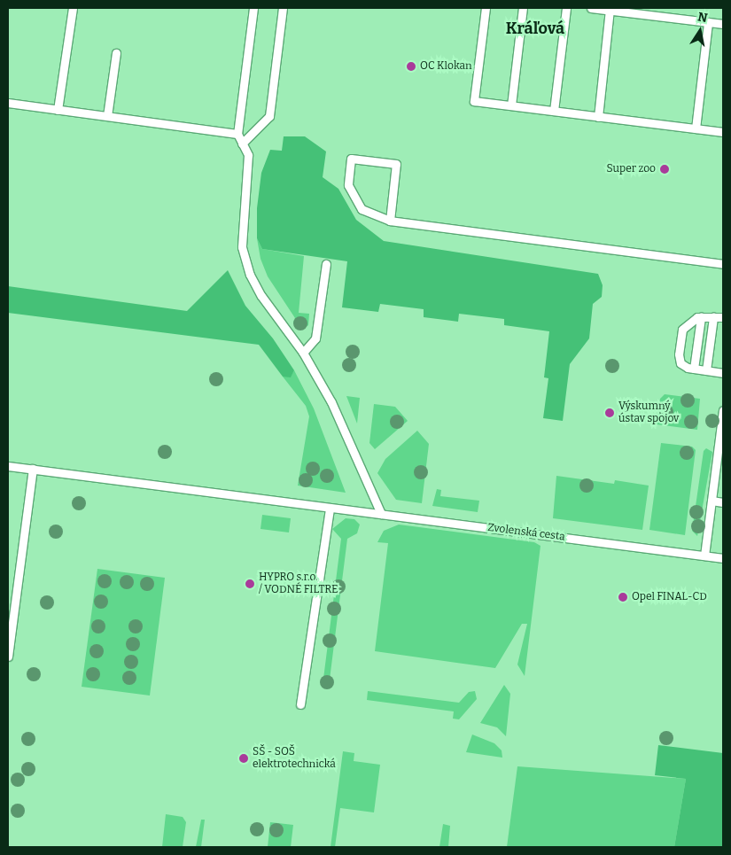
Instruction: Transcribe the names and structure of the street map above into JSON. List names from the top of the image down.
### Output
{
  "streets": {
    "lane": ["Zvolenská cesta"]
  },
  "districts": ["Kráľová"],
  "places": [
    "OC Klokan",
    "Super zoo",
    "Výskumný ústav spojov",
    "HYPRO s.r.o. / VODNÉ FILTRE",
    "Opel FINAL-CD",
    "SŠ - SOŠ elektrotechnická"
  ],
  "north": "top"
}
